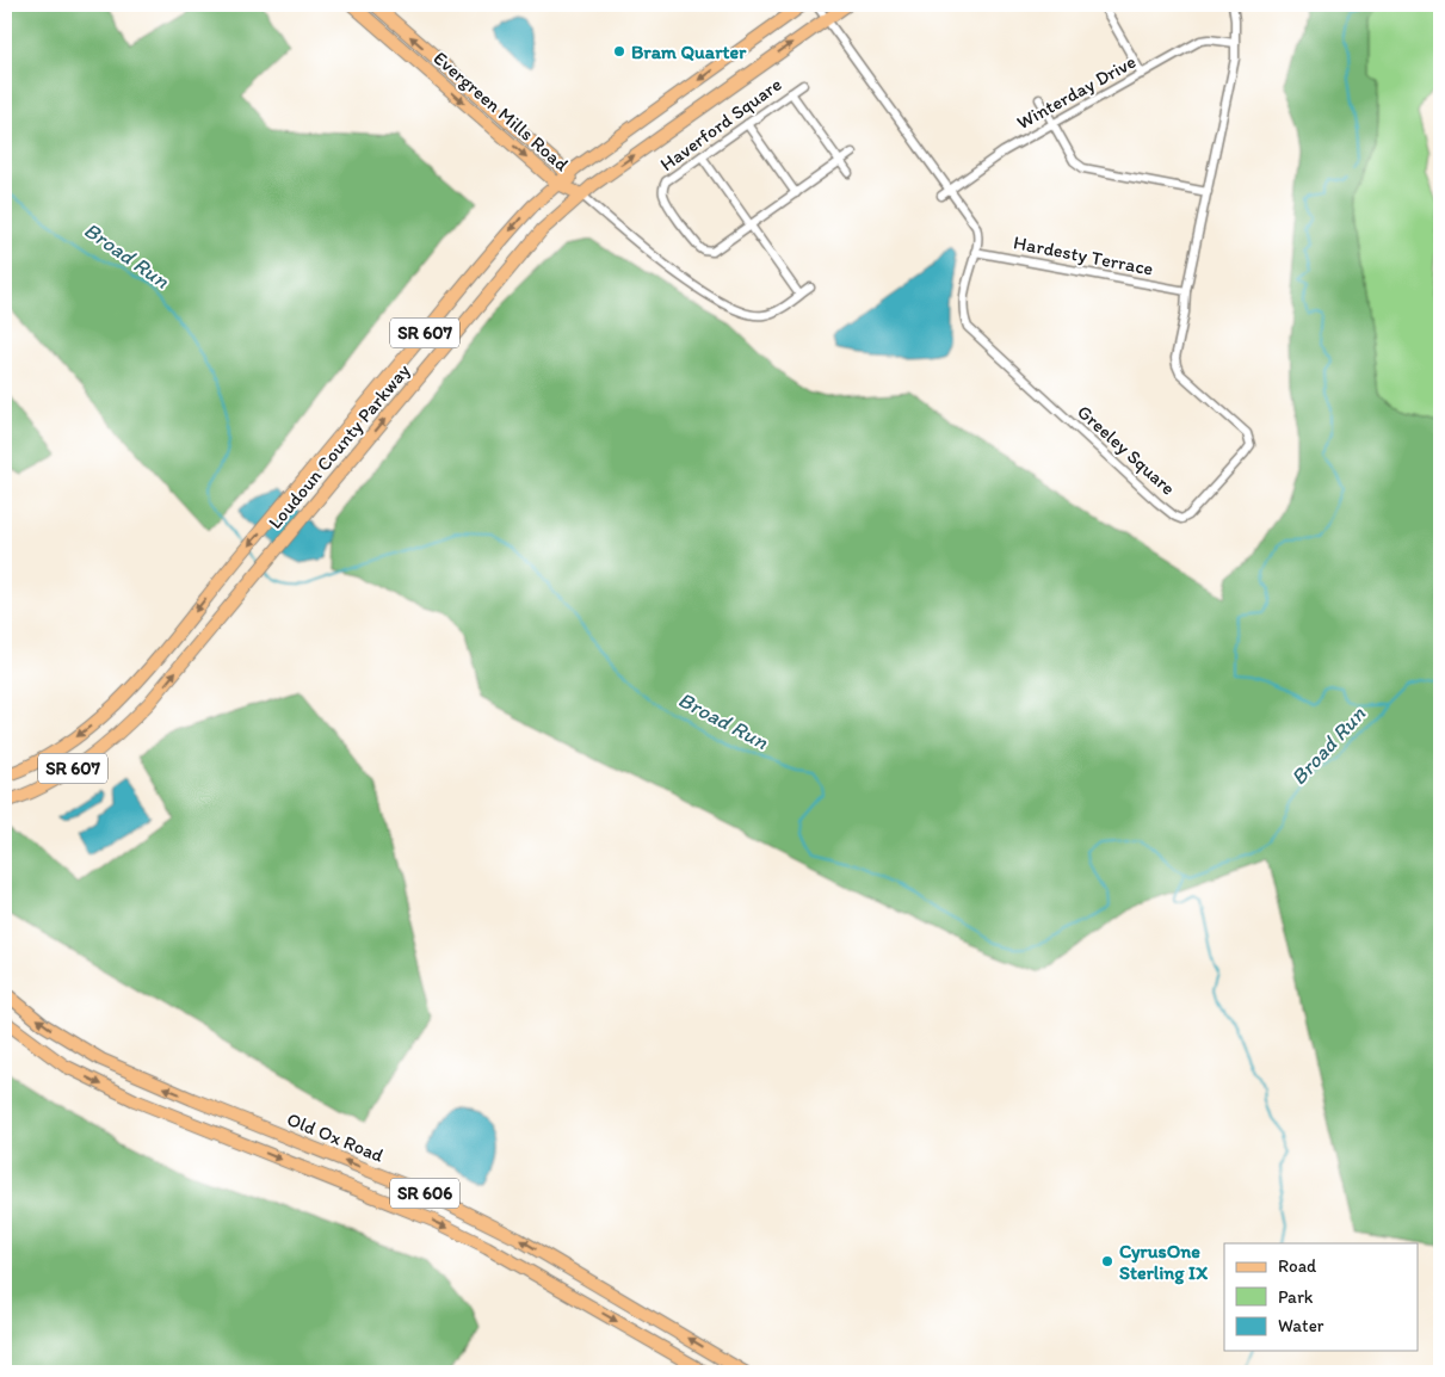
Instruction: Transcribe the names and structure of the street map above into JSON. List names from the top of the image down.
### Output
{
  "streets": {
    "main road": [
      "Evergreen Mills Road",
      "SR 607",
      "Loudoun County Parkway",
      "Old Ox Road",
      "SR 606"
    ],
    "street": [
      "Winterday Drive",
      "Haverford Square",
      "Hardesty Terrace",
      "Greeley Square"
    ]
  },
  "crossings": [
    ["Winterday Drive", "Greeley Square"],
    ["Evergreen Mills Road", "Loudoun County Parkway"],
    ["Hardesty Terrace", "Greeley Square"],
    ["Loudoun County Parkway", "Greeley Square"]
  ],
  "water": ["Broad Run"],
  "places": ["Bram Quarter", "CyrusOne Sterling IX"],
  "legend": ["Road", "Park", "Water"]
}
